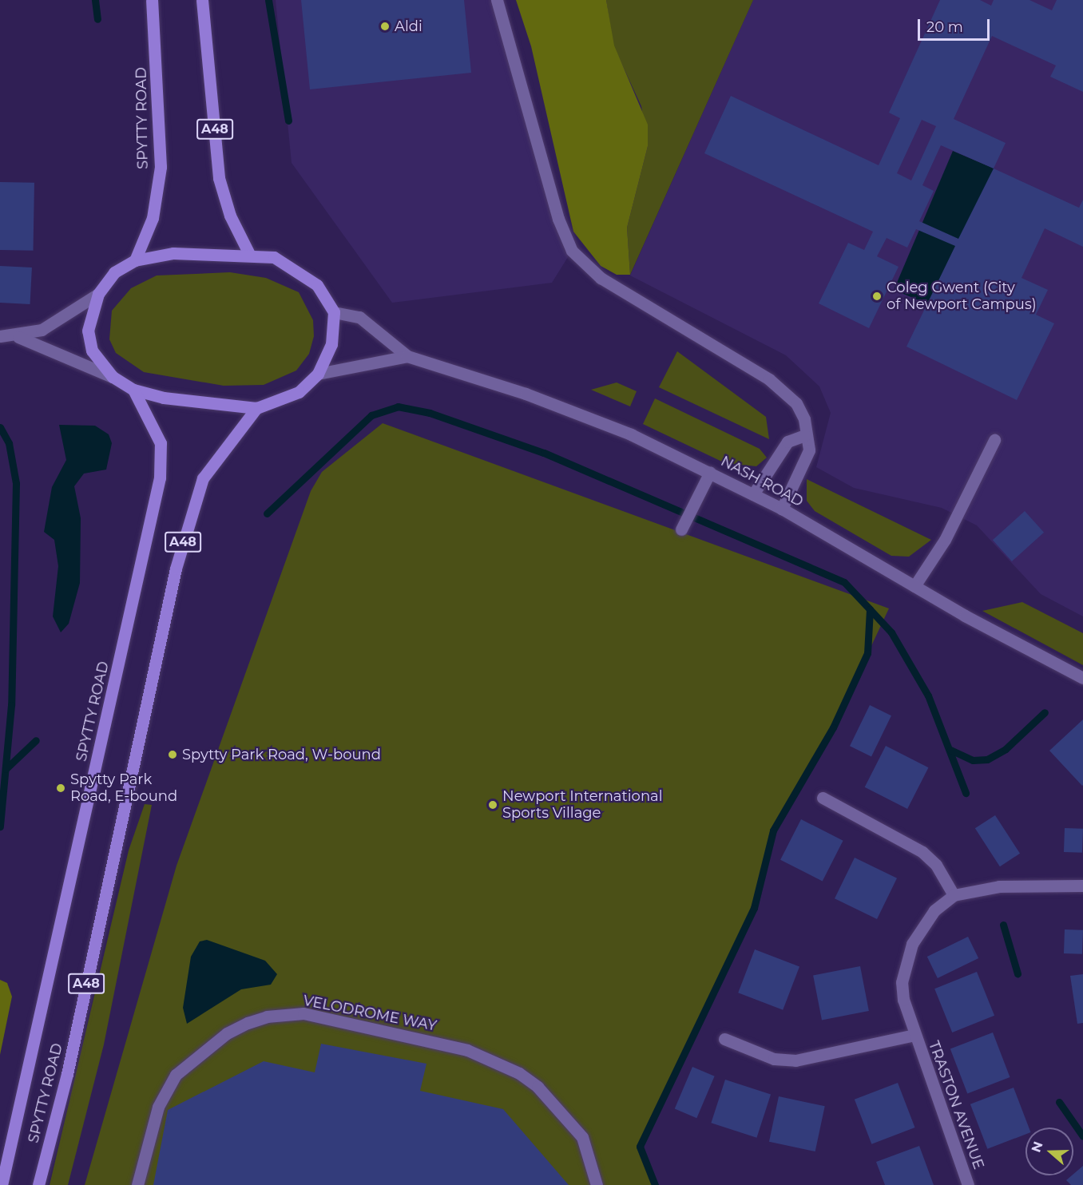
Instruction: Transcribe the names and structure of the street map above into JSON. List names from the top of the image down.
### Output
{
  "streets": {
    "main road": ["SPYTTY ROAD", "A48"],
    "street": ["NASH ROAD", "VELODROME WAY", "TRASTON AVENUE"]
  },
  "places": [
    "Aldi",
    "Coleg Gwent (City of Newport Campus)",
    "Spytty Park Road, W-bound",
    "Spytty Park Road, E-bound",
    "Newport International Sports Village"
  ],
  "scale_bar": "20 m",
  "north": "left"
}
